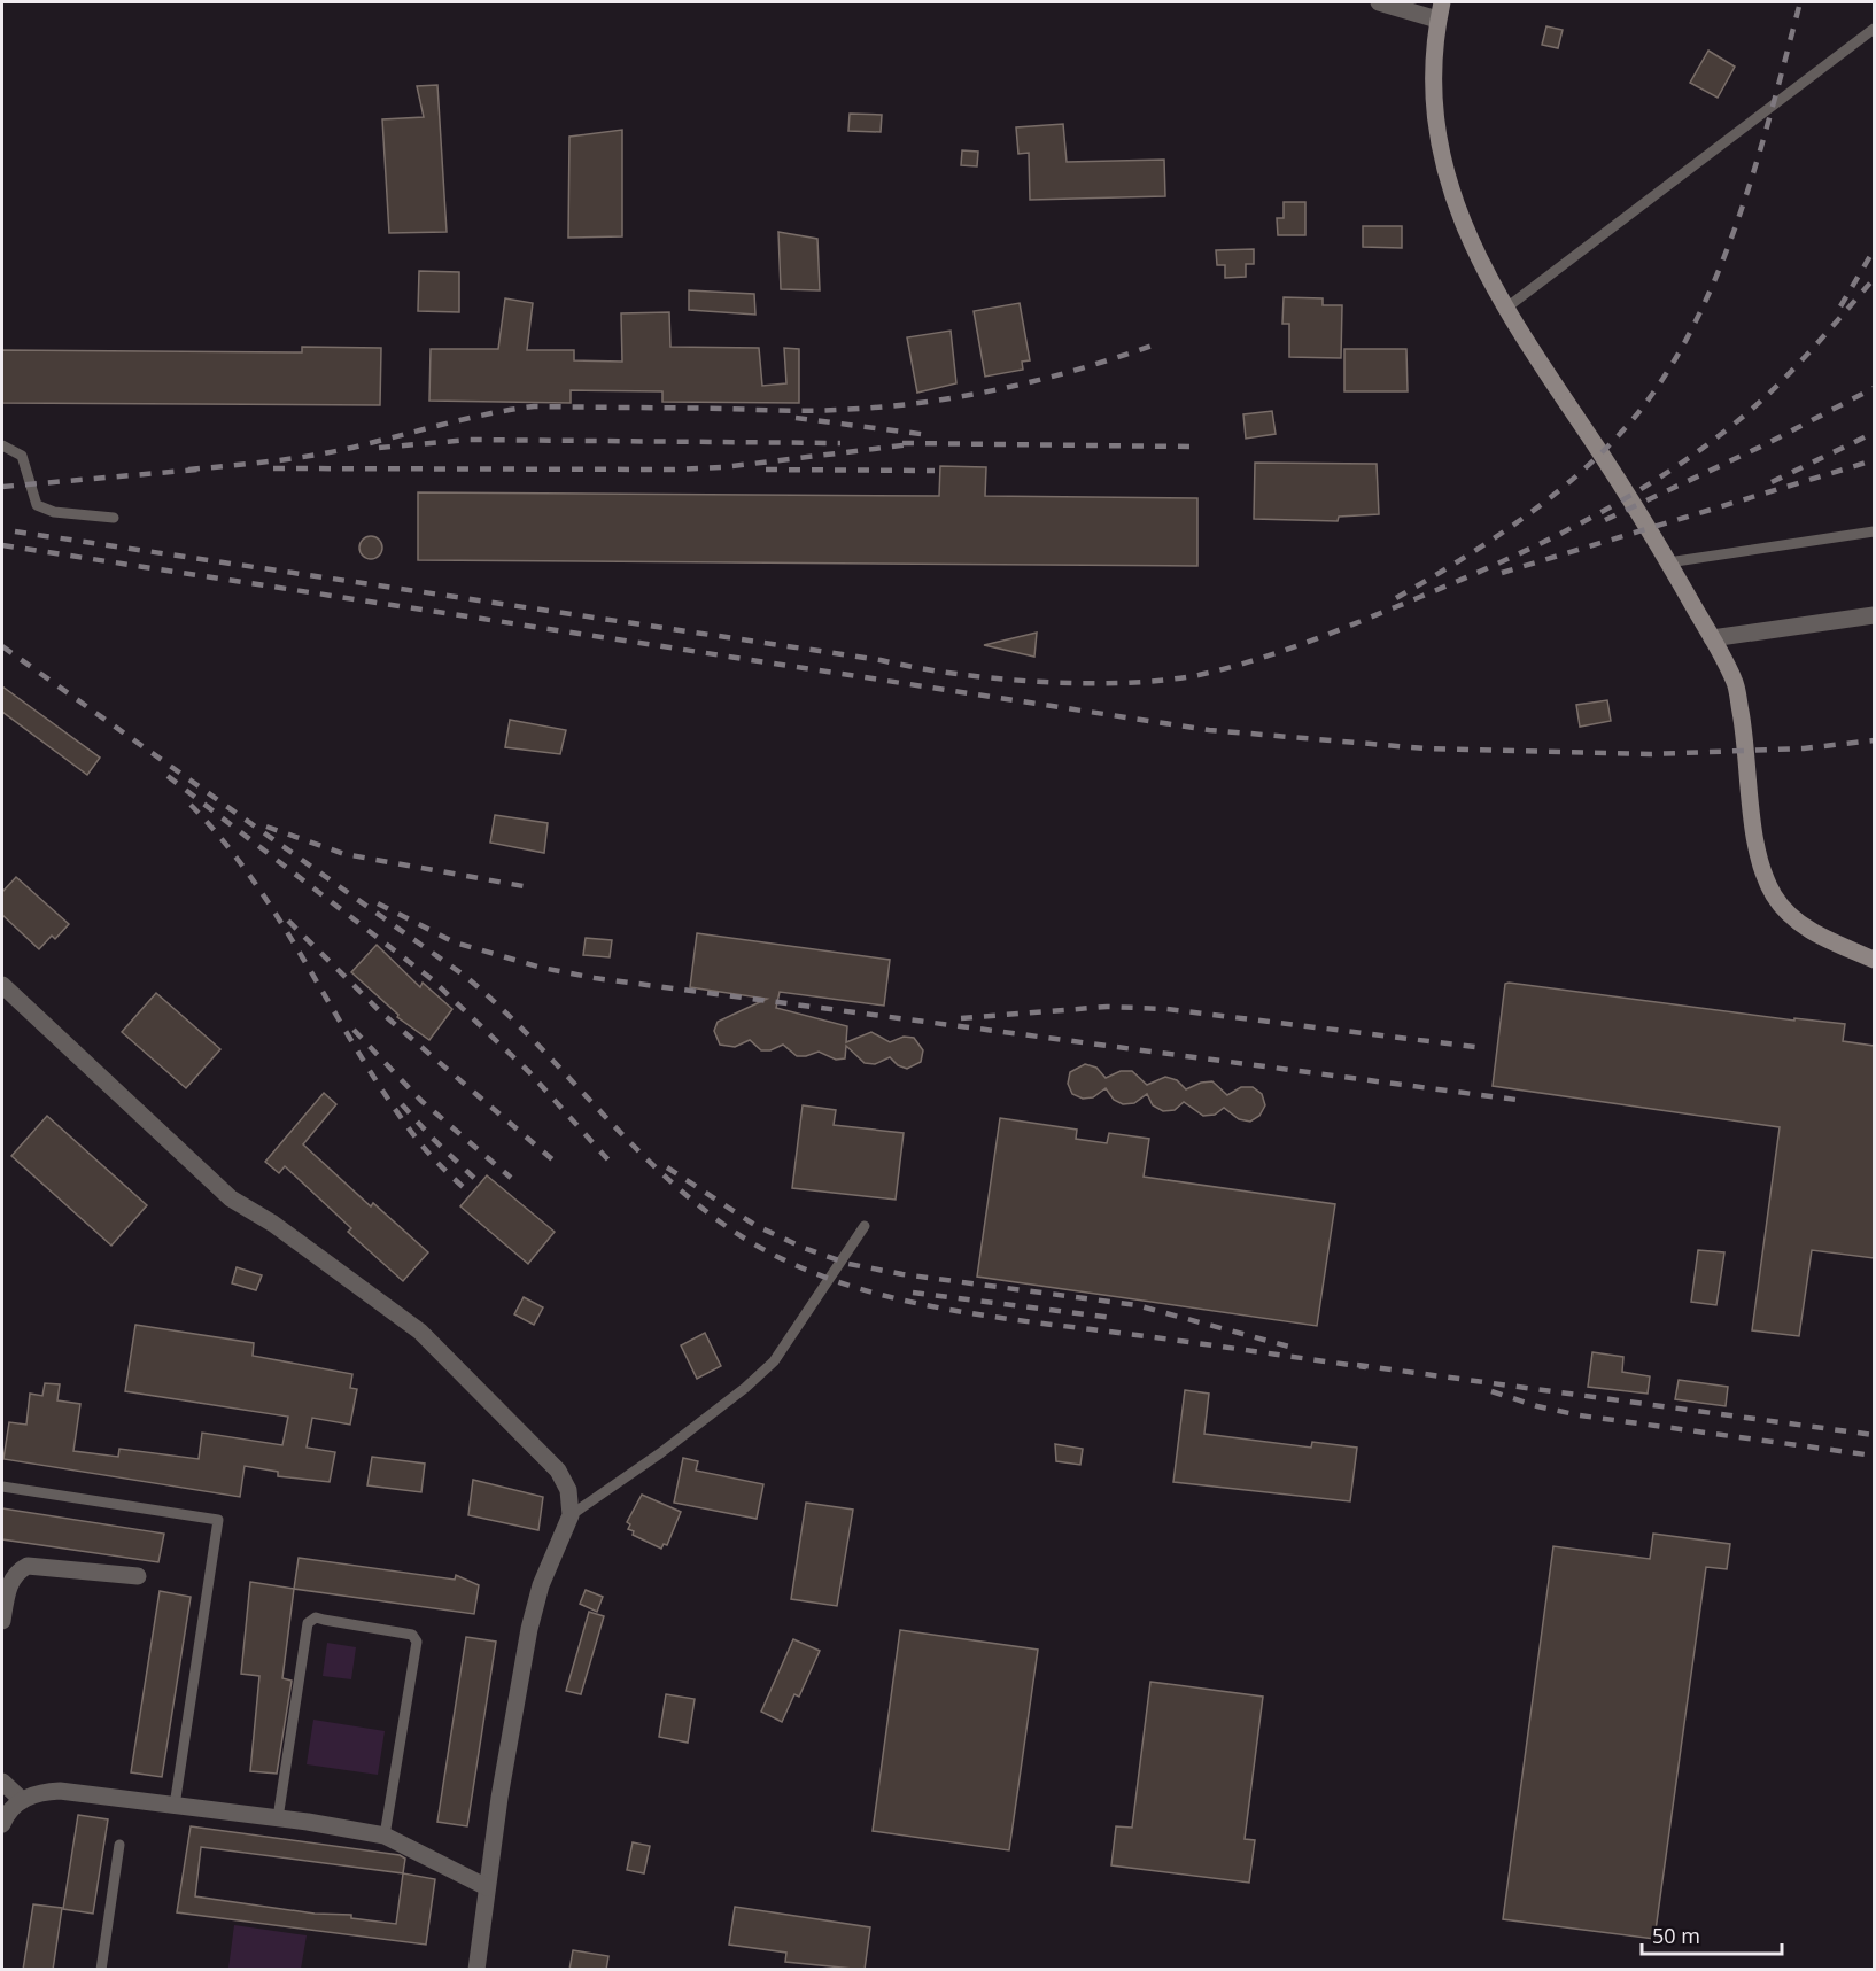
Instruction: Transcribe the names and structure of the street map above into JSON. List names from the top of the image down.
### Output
{
  "scale_bar": "50 m"
}
